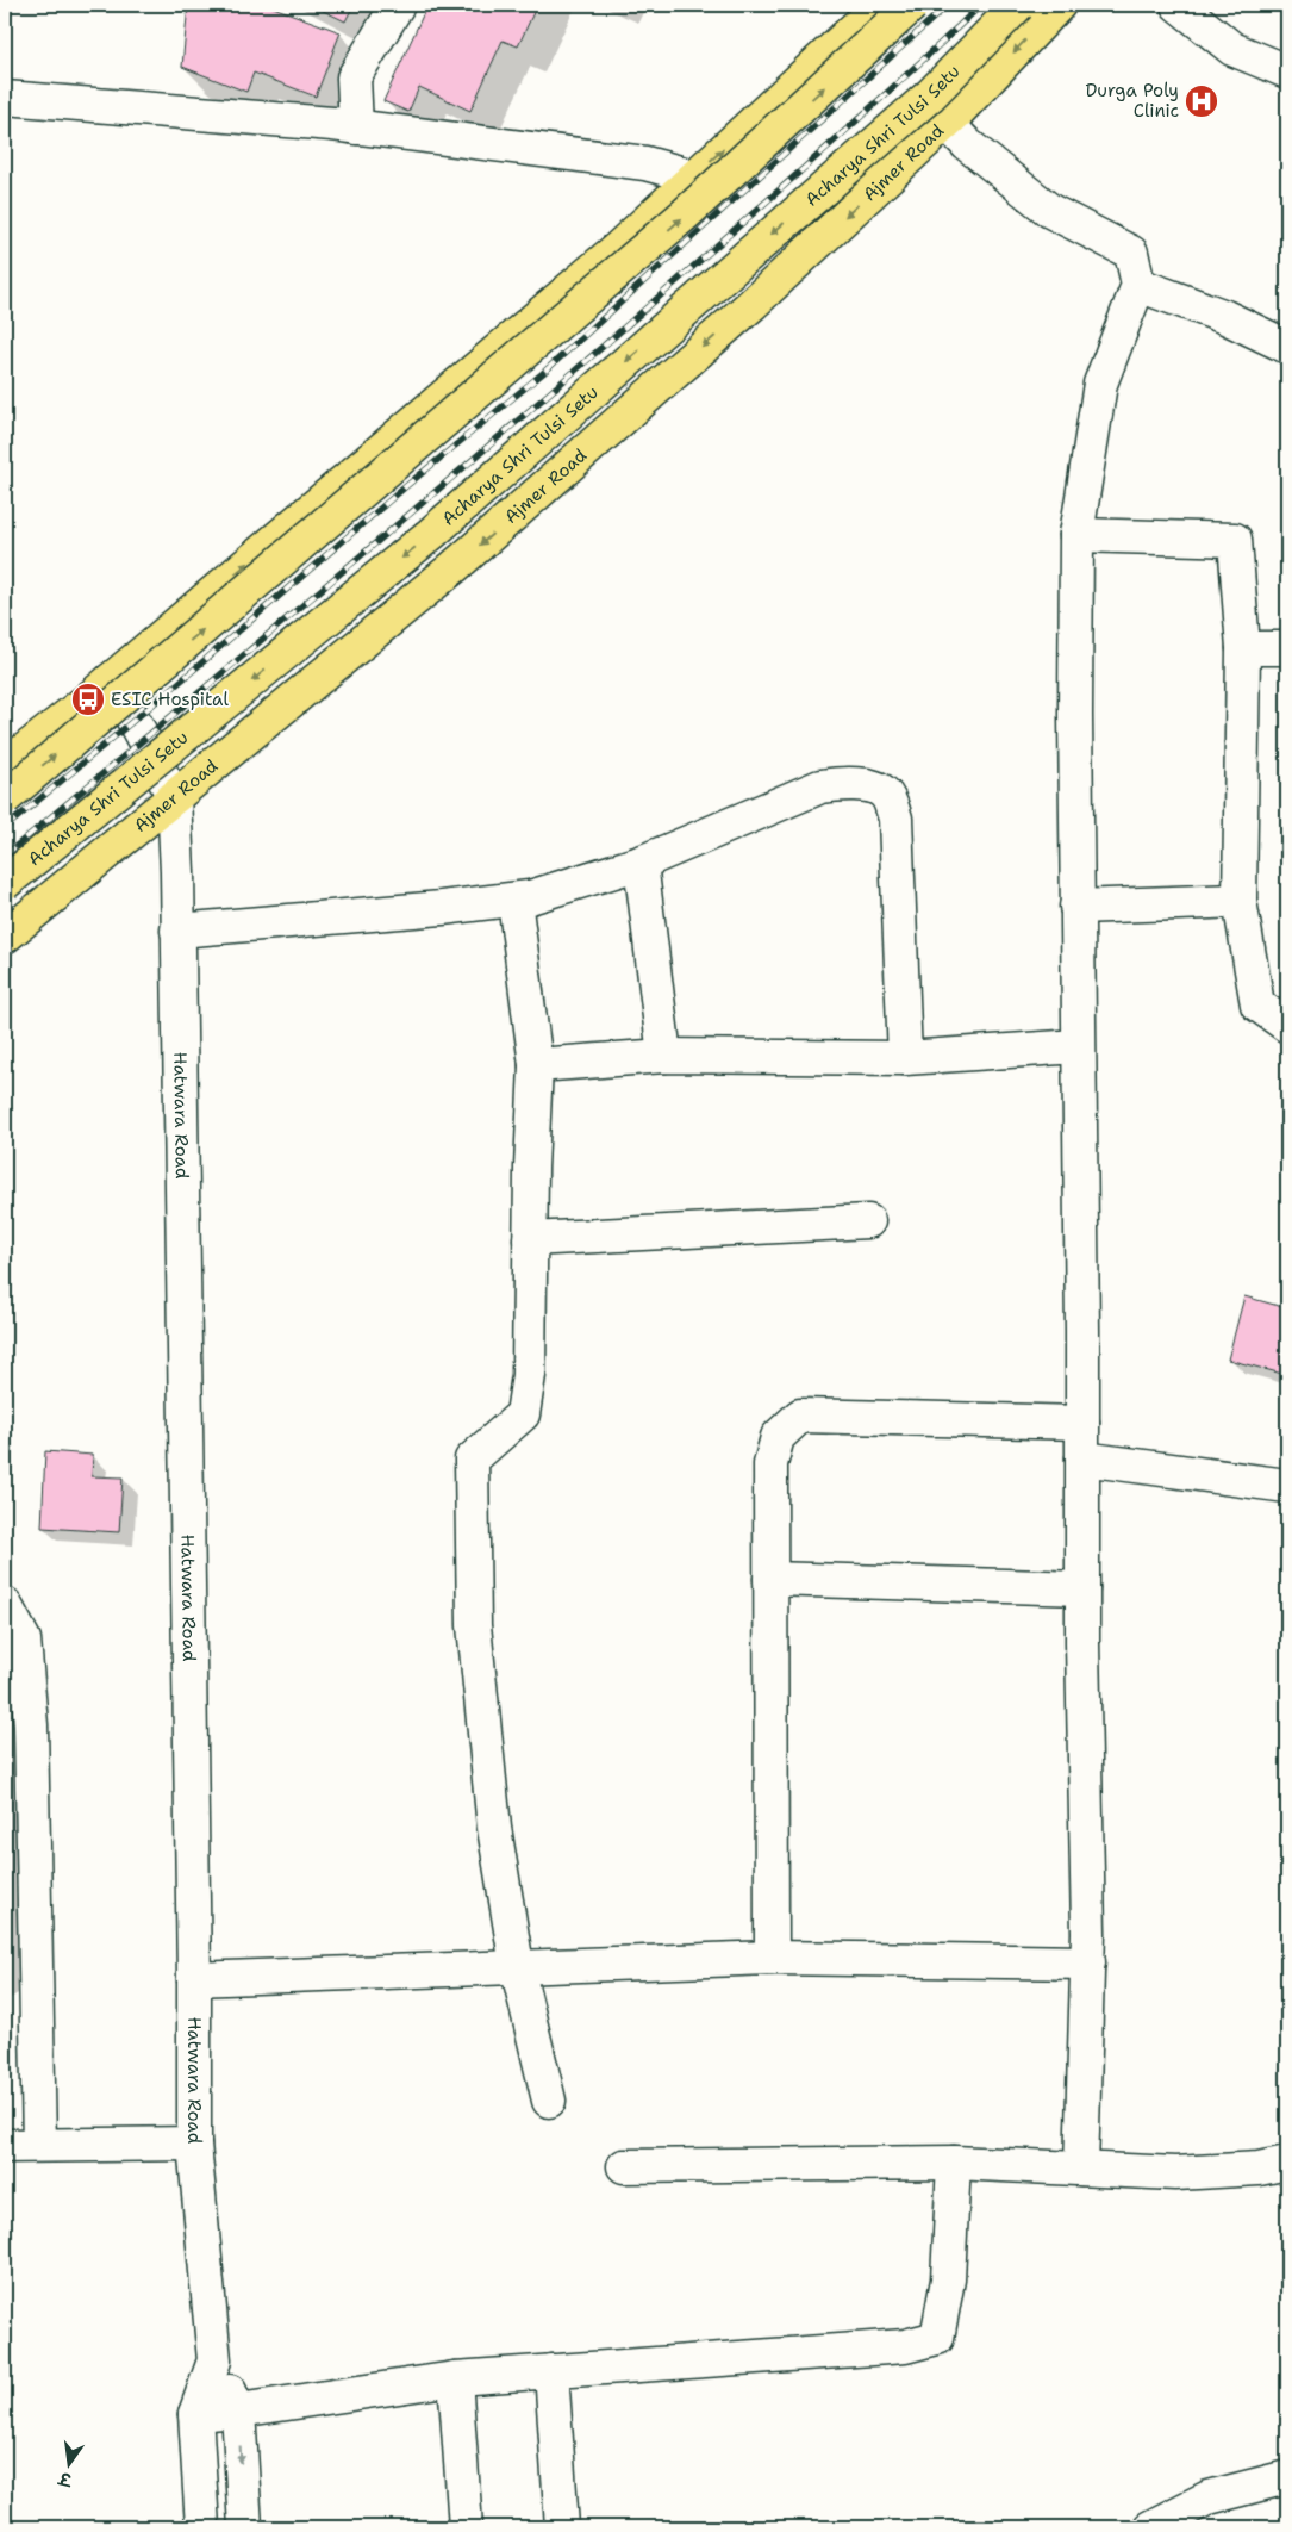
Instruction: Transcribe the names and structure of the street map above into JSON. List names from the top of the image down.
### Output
{
  "streets": {
    "highway": ["Acharya Shri Tulsi Setu", "Ajmer Road"],
    "street": ["Hatwara Road"]
  },
  "crossings": [
    ["Ajmer Road", "Hatwara Road"]
  ],
  "places": {
    "hospital": ["Durga Poly Clinic"],
    "bus stop": ["ESIC Hospital"]
  },
  "north": "bottom"
}
